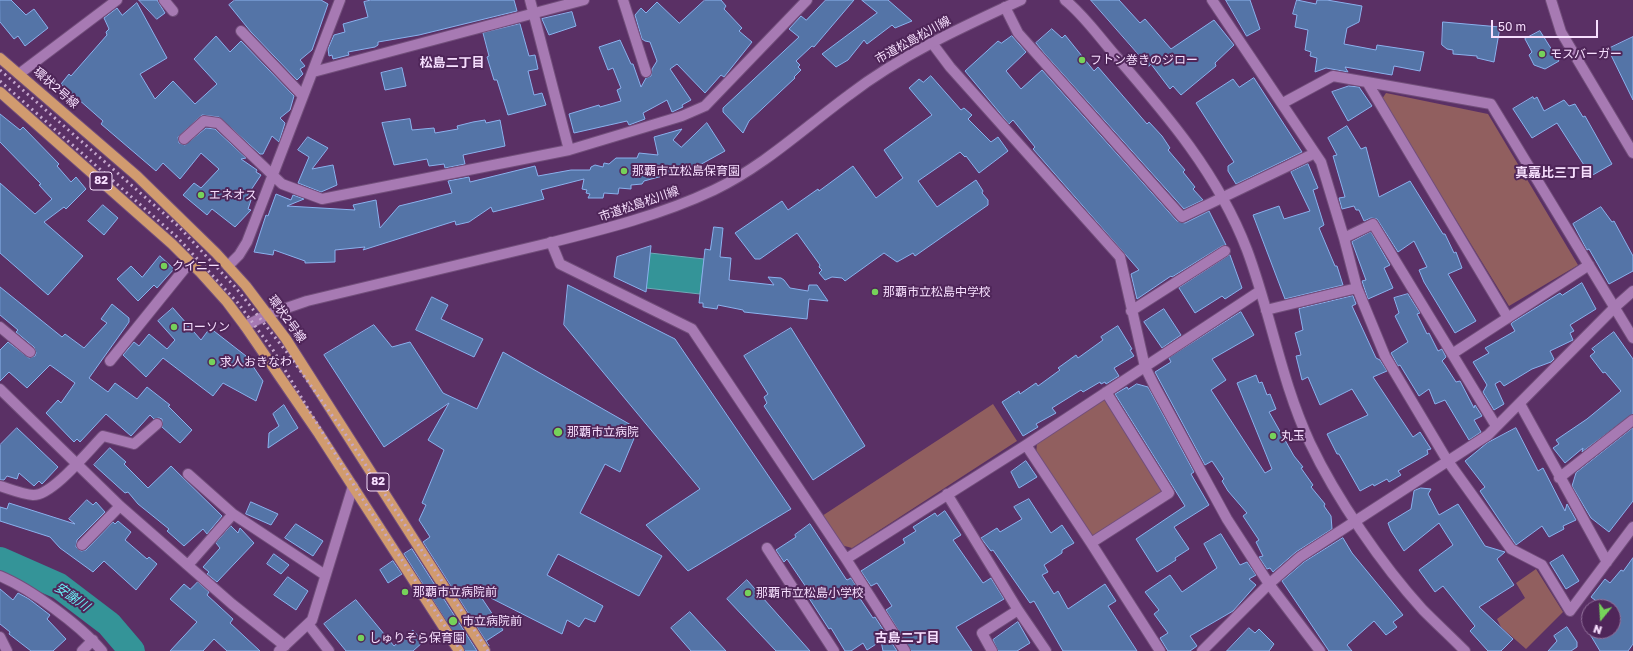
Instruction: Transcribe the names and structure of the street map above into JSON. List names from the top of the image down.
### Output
{
  "streets": {
    "main road": ["環状2号線", "82"],
    "street": ["市道松島松川線"]
  },
  "crossings": [
    ["市道松島松川線", "環状2号線"],
    ["市道松島松川線", "82"]
  ],
  "districts": ["松島二丁目", "真嘉比三丁目", "古島二丁目"],
  "water": ["安謝川"],
  "places": [
    "モスバーガー",
    "フトン巻きのジロー",
    "那覇市立松島保育園",
    "エネオス",
    "クイニー",
    "那覇市立松島中学校",
    "ローソン",
    "求人おきなわ",
    "那覇市立病院",
    "丸玉",
    "那覇市立病院前",
    "那覇市立松島小学校",
    "市立病院前",
    "しゅりそら保育園"
  ],
  "scale_bar": "50 m",
  "north": "bottom"
}
